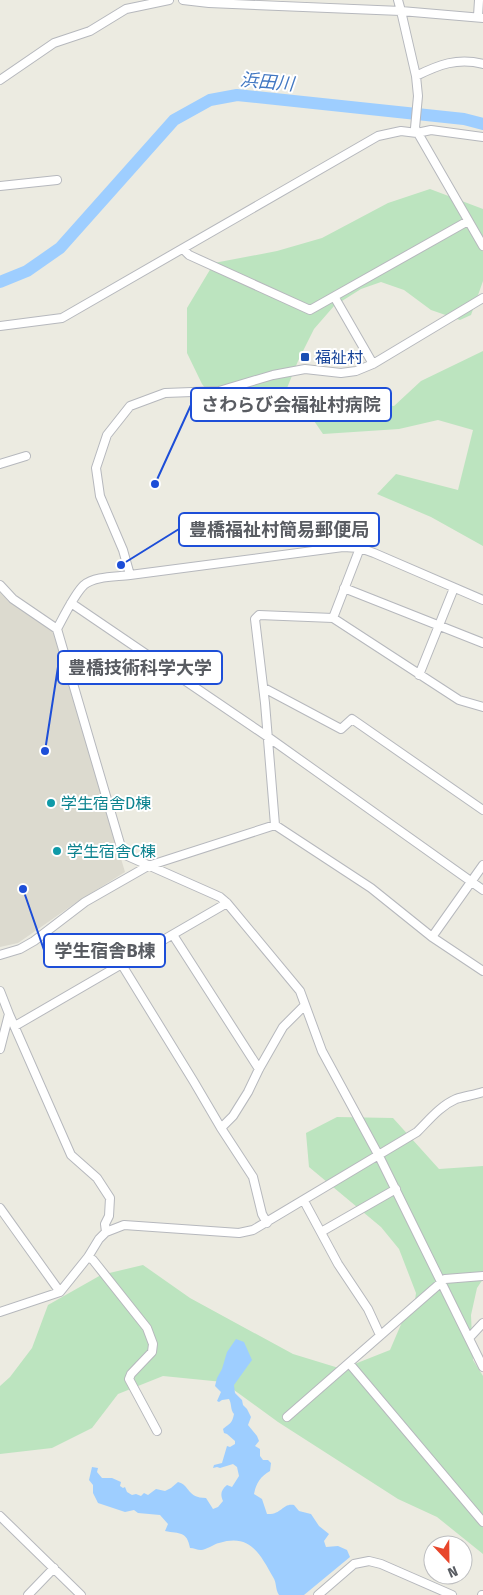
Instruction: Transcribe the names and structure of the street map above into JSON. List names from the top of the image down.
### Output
{
  "water": ["浜田川"],
  "places": {
    "transit": ["福祉村"],
    "other": [
      "さわらび会福祉村病院",
      "豊橋福祉村簡易郵便局",
      "豊橋技術科学大学",
      "学生宿舎D棟",
      "学生宿舎C棟",
      "学生宿舎B棟"
    ]
  },
  "north": "bottom"
}
